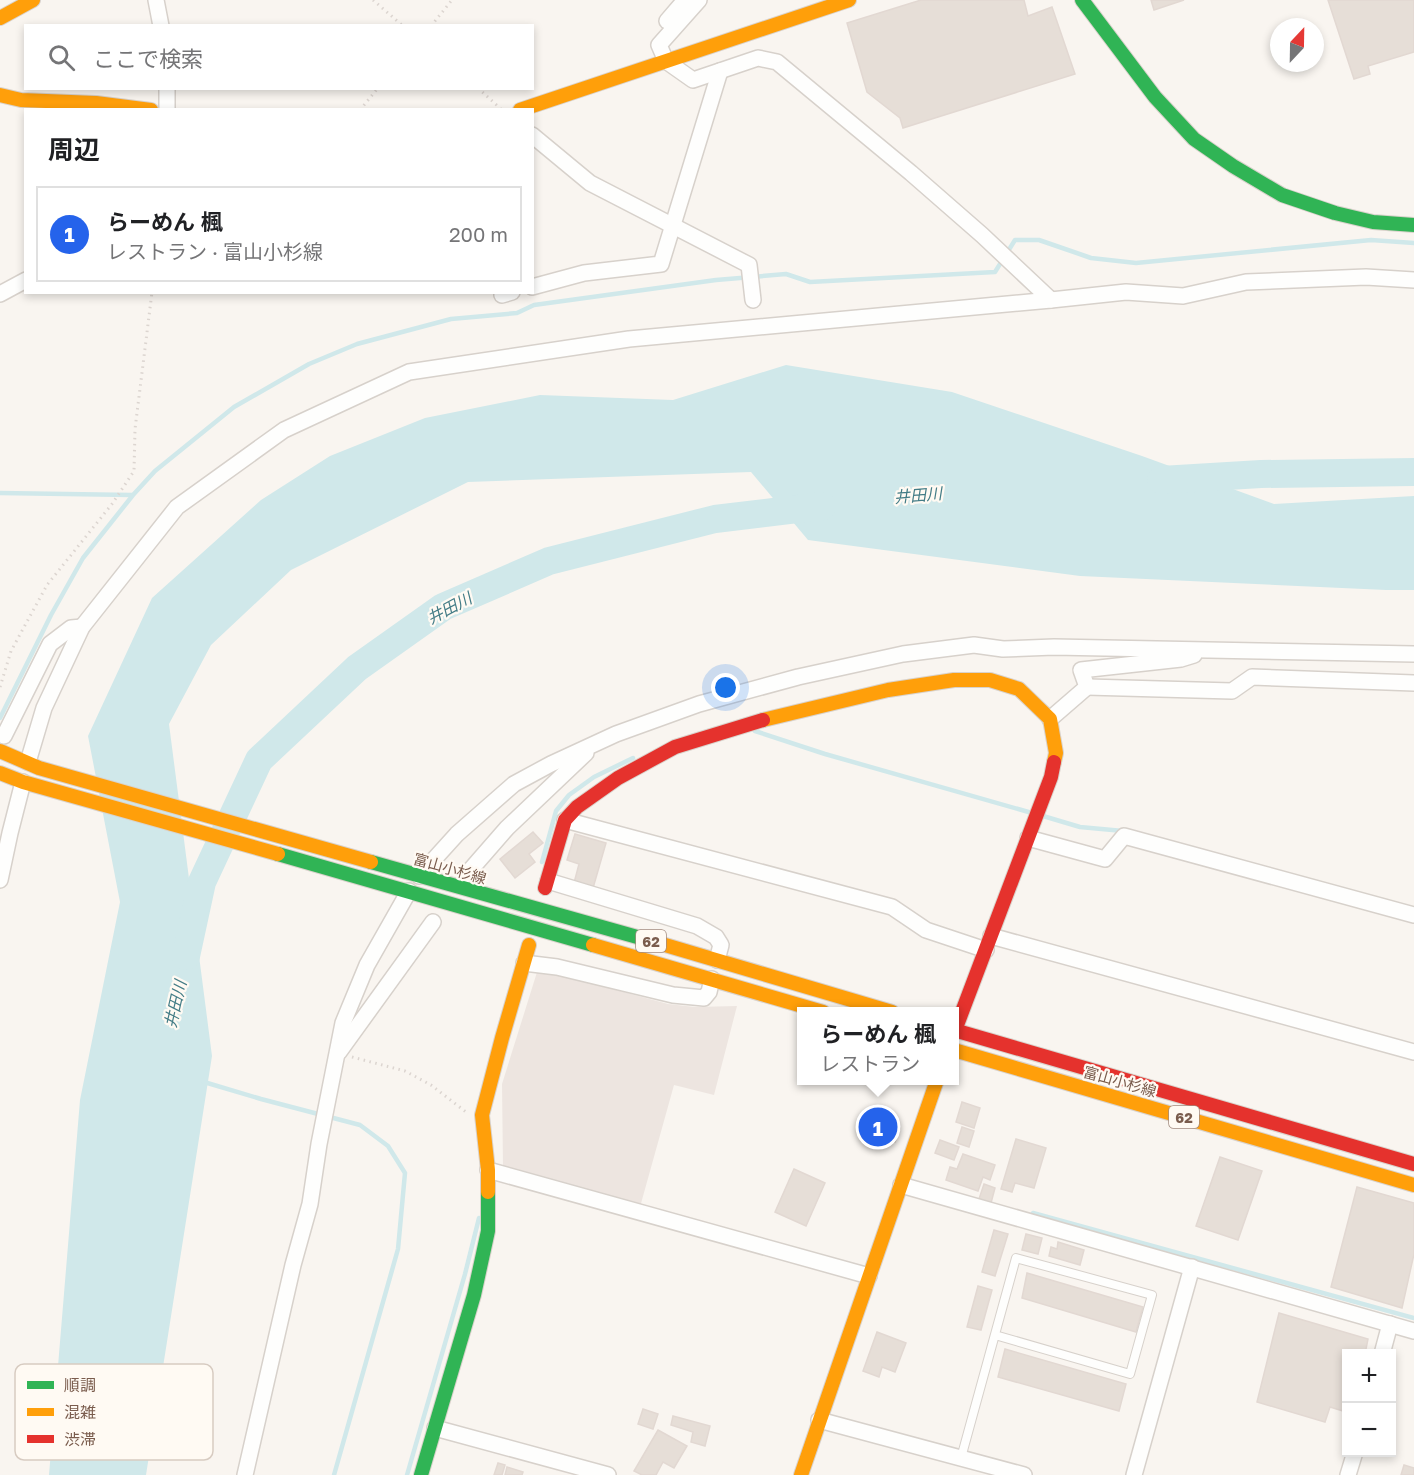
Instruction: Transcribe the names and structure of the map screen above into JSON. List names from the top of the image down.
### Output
{
  "streets": {
    "street": ["富山小杉線", "62"]
  },
  "water": ["井田川"],
  "legend": ["順調", "混雑", "渋滞"],
  "north": "top",
  "page": {
    "search": "ここで検索",
    "heading": "周辺",
    "list": [
      {
        "mark": "1",
        "name": "らーめん 楓",
        "note": "レストラン · 富山小杉線",
        "value": "200 m"
      }
    ],
    "popup": ["らーめん 楓", "レストラン"],
    "pins": "1",
    "map_buttons": ["+", "−"]
  }
}
